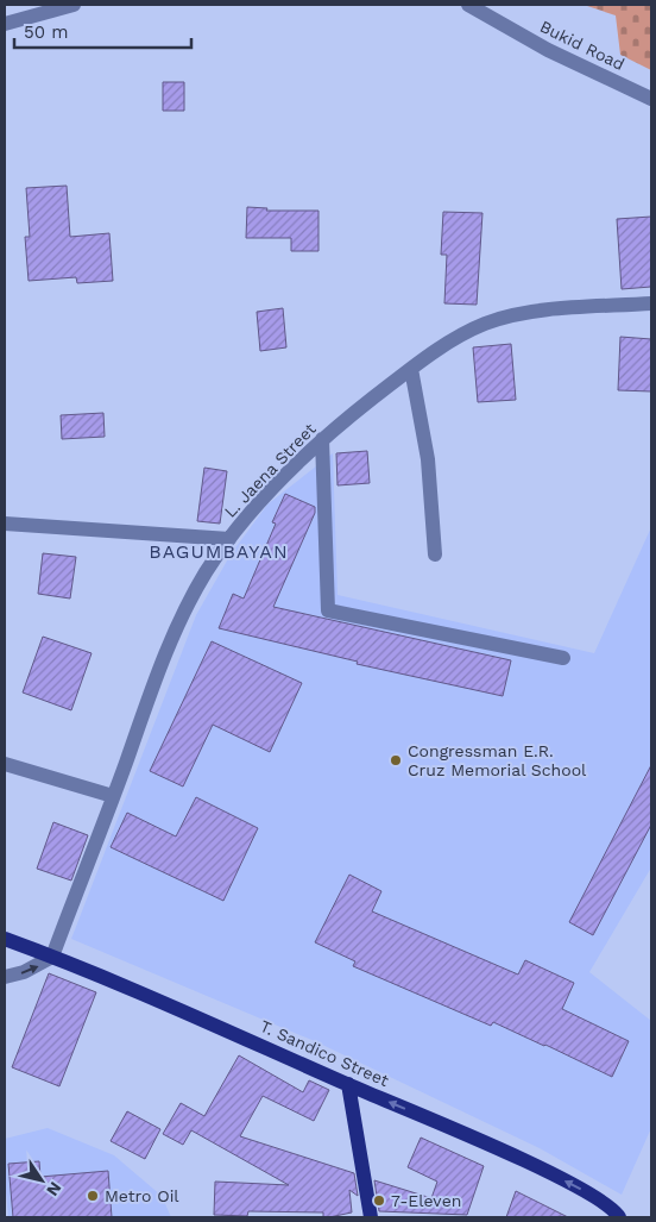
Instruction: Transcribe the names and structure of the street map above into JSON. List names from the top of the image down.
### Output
{
  "streets": {
    "main road": ["T. Sandico Street"],
    "street": ["Bukid Road", "L. Jaena Street"]
  },
  "crossings": [
    ["L. Jaena Street", "T. Sandico Street"]
  ],
  "one_way": ["T. Sandico Street"],
  "districts": ["BAGUMBAYAN"],
  "places": ["Congressman E.R. Cruz Memorial School", "Metro Oil", "7-Eleven"],
  "scale_bar": "50 m",
  "north": "bottom right"
}
